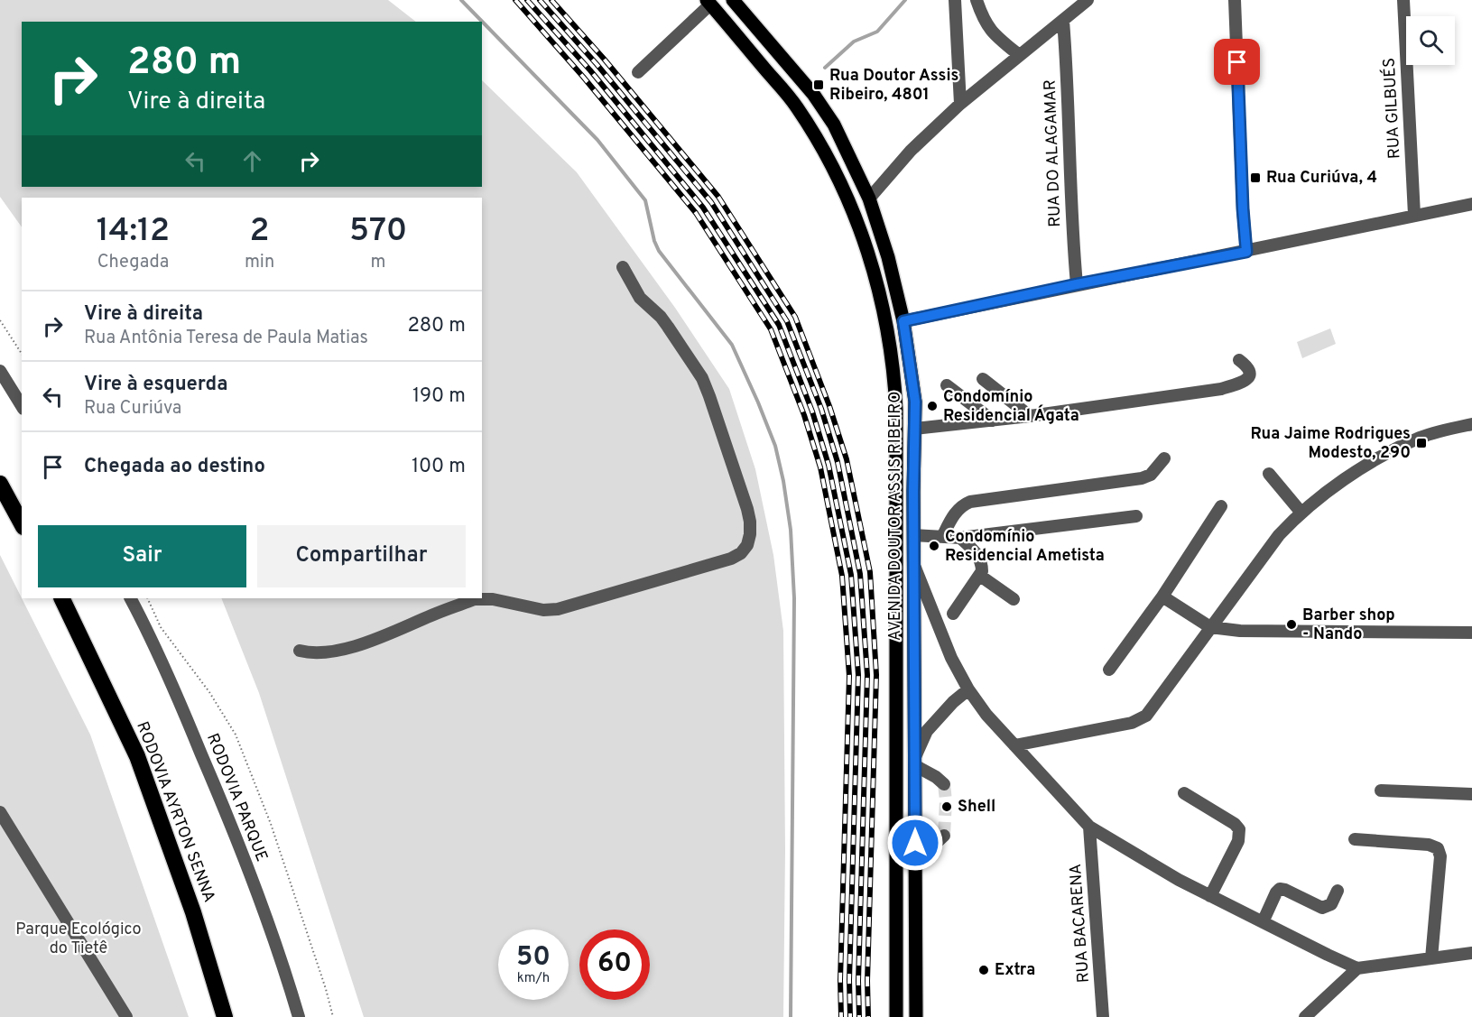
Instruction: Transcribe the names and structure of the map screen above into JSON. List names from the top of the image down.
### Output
{
  "streets": {
    "highway": ["RODOVIA AYRTON SENNA"],
    "main road": ["AVENIDA DOUTOR ASSIS RIBEIRO"],
    "street": [
      "RUA GILBUÉS",
      "RUA DO ALAGAMAR",
      "RODOVIA PARQUE",
      "RUA BACARENA"
    ]
  },
  "parks": ["Parque Ecológico do Tietê"],
  "places": {
    "transit": ["Rua Doutor Assis Ribeiro, 4801", "Rua Curiúva, 4", "Rua Jaime Rodrigues Modesto, 290"],
    "other": [
      "Condomínio Residencial Ágata",
      "Condomínio Residencial Ametista",
      "Barber shop - Nando",
      "Shell",
      "Extra"
    ]
  },
  "page": {
    "turn": ["280 m", "Vire à direita"],
    "eta": [
      "14:12",
      "Chegada",
      "2",
      "min",
      "570",
      "m"
    ],
    "list": [
      {
        "name": "Vire à direita",
        "note": "Rua Antônia Teresa de Paula Matias",
        "value": "280 m"
      },
      {
        "name": "Vire à esquerda",
        "note": "Rua Curiúva",
        "value": "190 m"
      },
      {
        "name": "Chegada ao destino",
        "value": "100 m"
      }
    ],
    "buttons": ["Sair", "Compartilhar"],
    "speed": "50 km/h",
    "limit": "60"
  }
}
